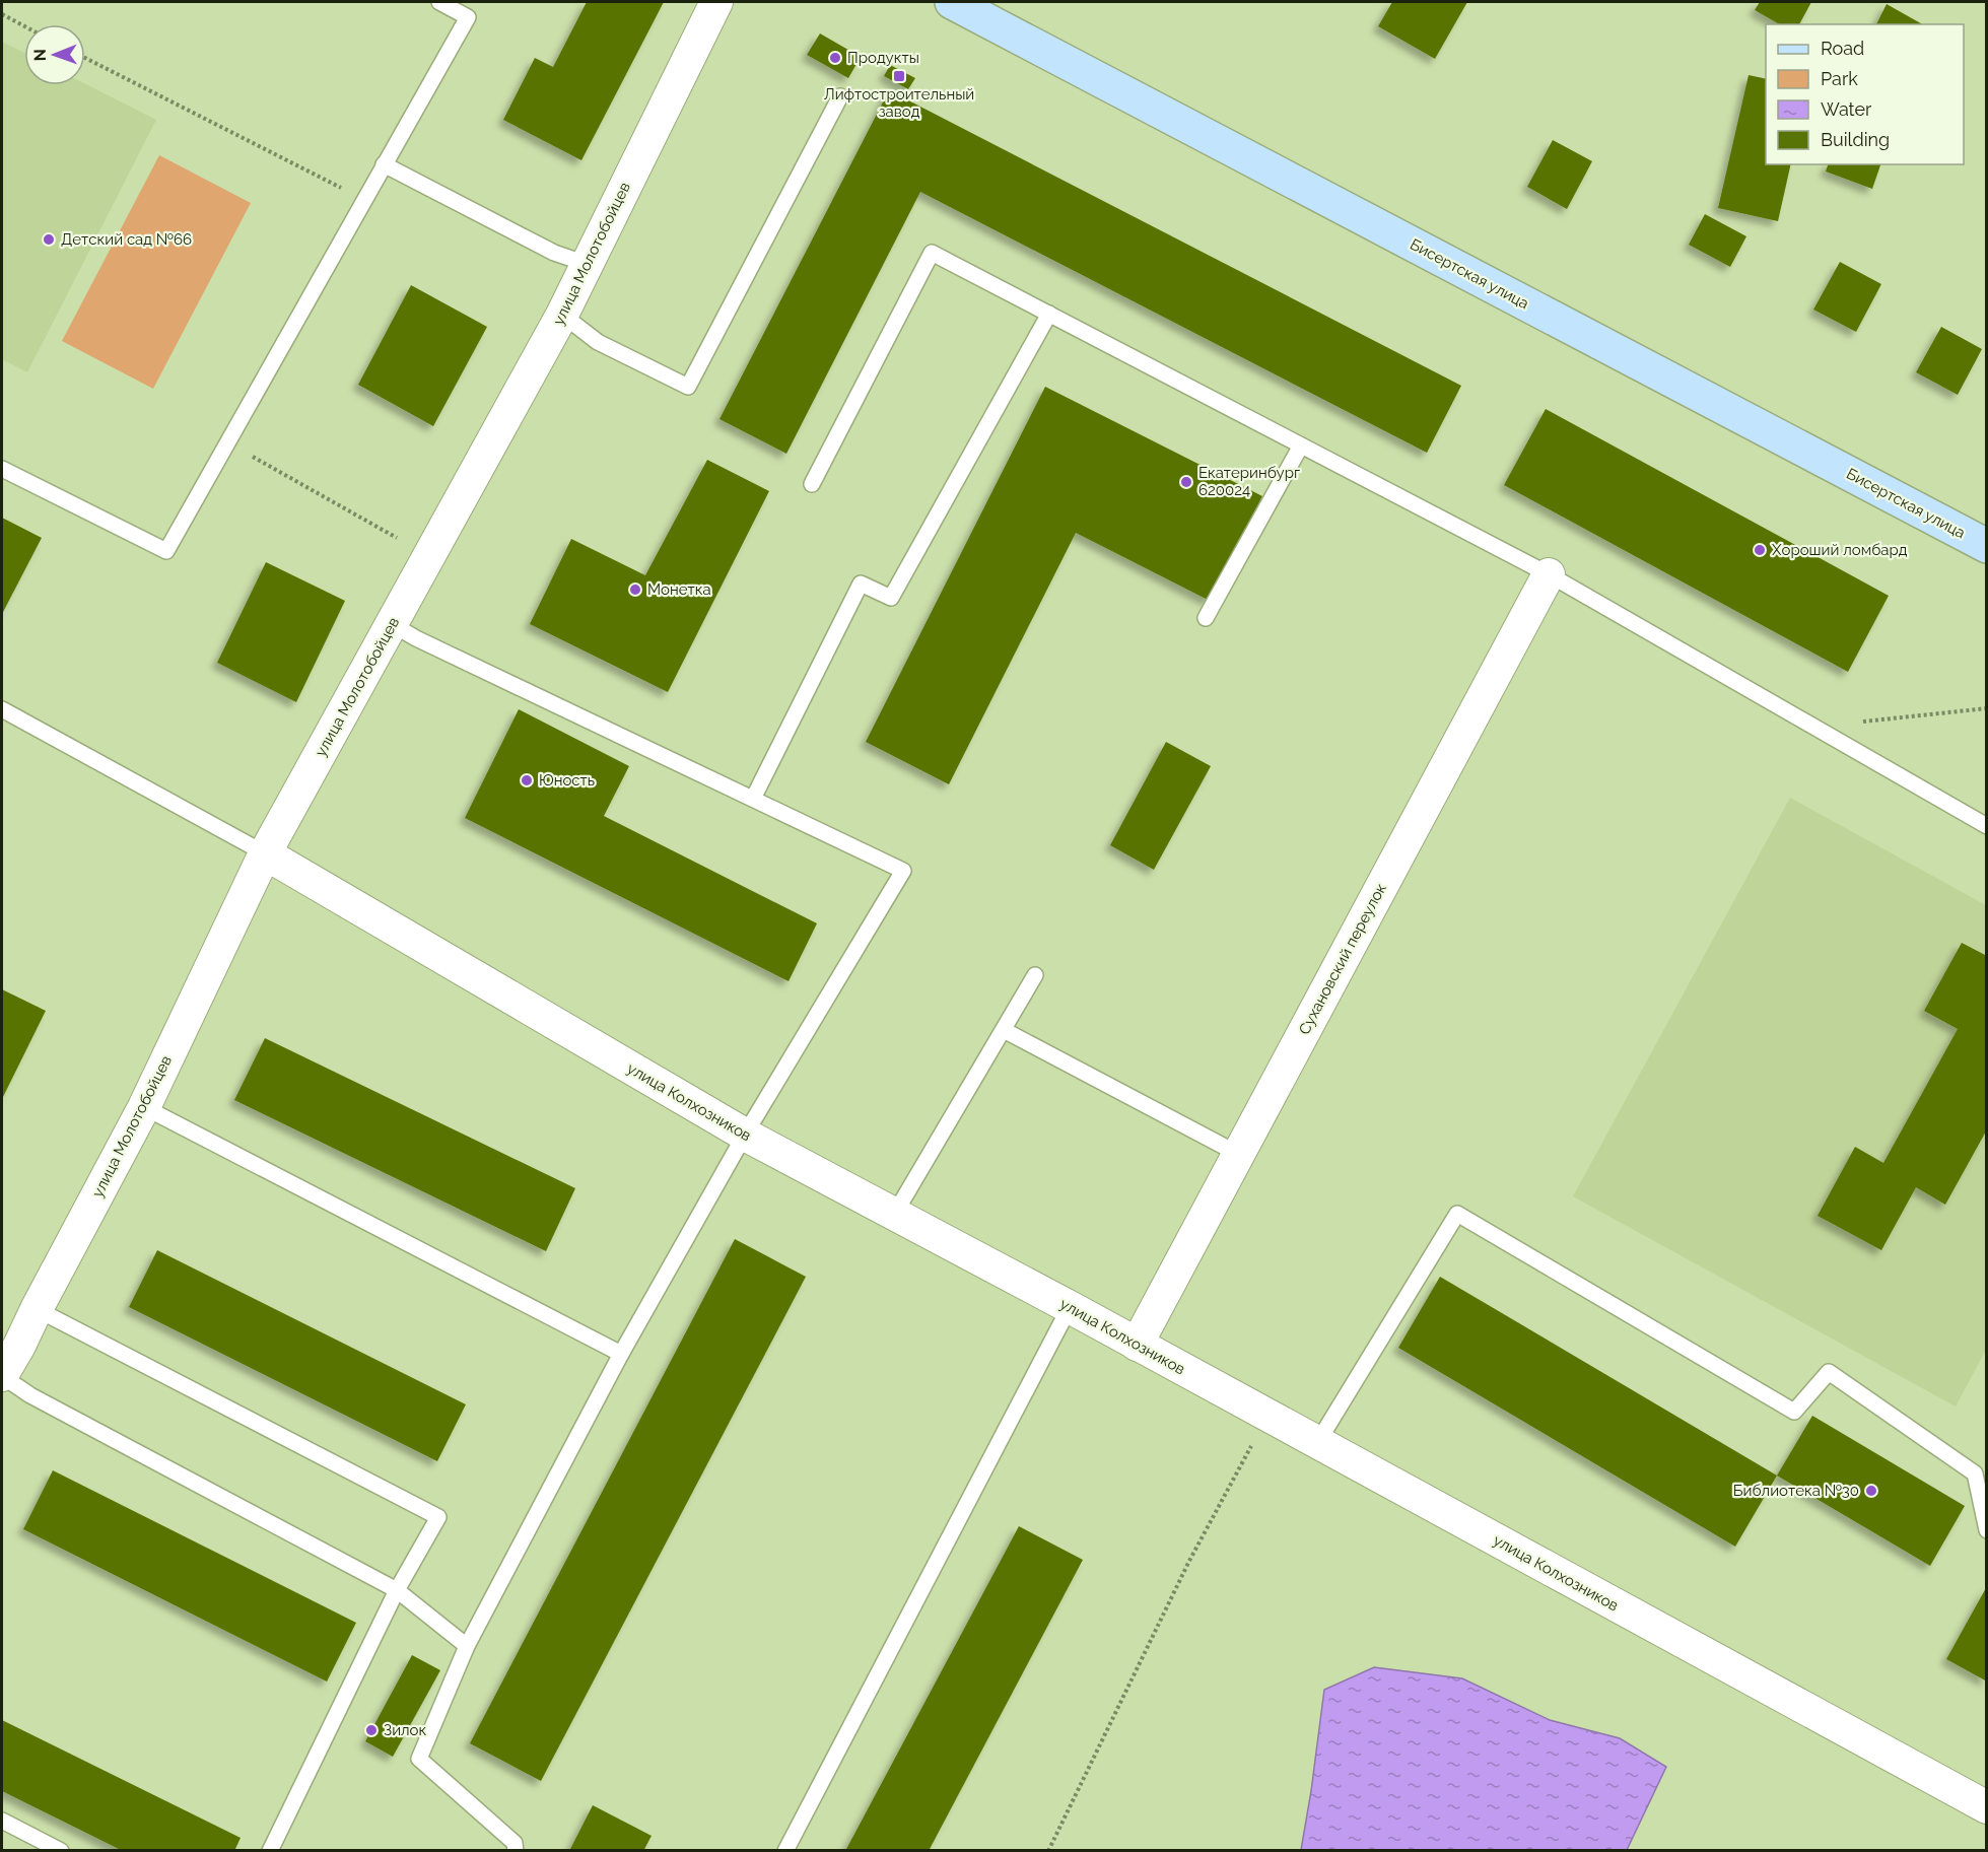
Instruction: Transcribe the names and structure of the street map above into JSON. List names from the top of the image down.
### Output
{
  "streets": {
    "main road": ["Бисертская улица"],
    "street": ["улица Молотобойцев", "Сухановский переулок", "улица Колхозников"]
  },
  "crossings": [
    ["улица Молотобойцев", "улица Колхозников"],
    ["Сухановский переулок", "улица Колхозников"]
  ],
  "places": {
    "other": [
      "Продукты",
      "Детский сад №66",
      "Екатеринбург 620024",
      "Хороший ломбард",
      "Монетка",
      "Юность",
      "Библиотека №30",
      "Зилок"
    ],
    "transit": ["Лифтостроительный завод"]
  },
  "legend": [
    "Road",
    "Park",
    "Water",
    "Building"
  ],
  "north": "left"
}
